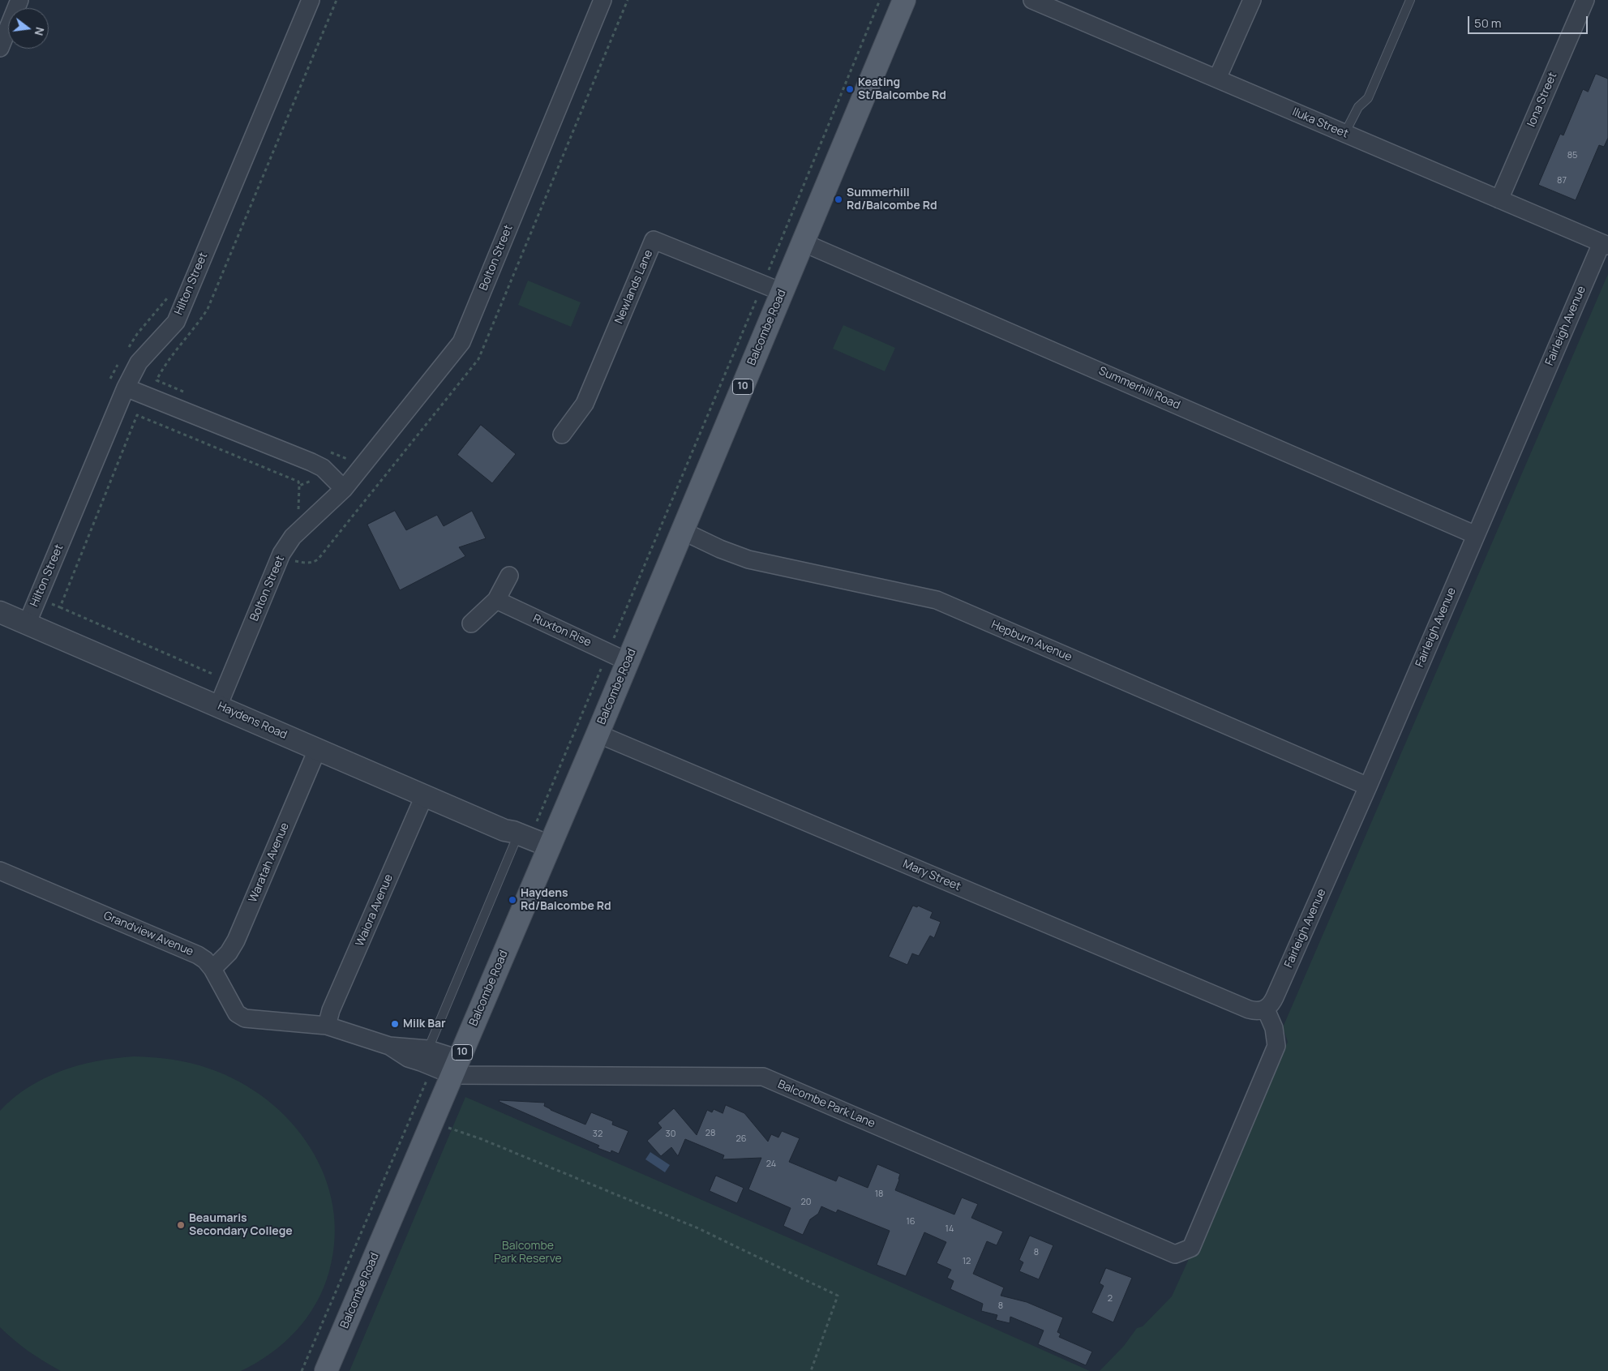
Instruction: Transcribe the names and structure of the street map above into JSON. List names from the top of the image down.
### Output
{
  "streets": {
    "main road": ["Balcombe Road", "10"],
    "street": [
      "Iona Street",
      "Iluka Street",
      "Bolton Street",
      "Hilton Street",
      "Newlands Lane",
      "Fairleigh Avenue",
      "Summerhill Road",
      "Ruxton Rise",
      "Hepburn Avenue",
      "Haydens Road",
      "Waratah Avenue",
      "Mary Street",
      "Waiora Avenue",
      "Grandview Avenue",
      "Balcombe Park Lane"
    ]
  },
  "crossings": [
    ["Iona Street", "Iluka Street"],
    ["Iluka Street", "Fairleigh Avenue"],
    ["Bolton Street", "Haydens Road"],
    ["Hilton Street", "Haydens Road"],
    ["Newlands Lane", "Balcombe Road"],
    ["Fairleigh Avenue", "Summerhill Road"],
    ["Fairleigh Avenue", "Hepburn Avenue"],
    ["Fairleigh Avenue", "Mary Street"],
    ["Fairleigh Avenue", "Balcombe Park Lane"],
    ["Balcombe Road", "Summerhill Road"],
    ["Balcombe Road", "Ruxton Rise"],
    ["Balcombe Road", "Hepburn Avenue"],
    ["Balcombe Road", "Haydens Road"],
    ["Balcombe Road", "Mary Street"],
    ["Balcombe Road", "Grandview Avenue"],
    ["Balcombe Road", "Balcombe Park Lane"],
    ["Haydens Road", "Waratah Avenue"],
    ["Haydens Road", "Waiora Avenue"],
    ["Waratah Avenue", "Grandview Avenue"],
    ["Mary Street", "Balcombe Park Lane"],
    ["Waiora Avenue", "Grandview Avenue"],
    ["Grandview Avenue", "Balcombe Park Lane"]
  ],
  "parks": ["Balcombe Park Reserve"],
  "places": [
    "Keating St/Balcombe Rd",
    "Summerhill Rd/Balcombe Rd",
    "Haydens Rd/Balcombe Rd",
    "Milk Bar",
    "Beaumaris Secondary College"
  ],
  "house_numbers": [
    "85",
    "87",
    "28",
    "32",
    "30",
    "26",
    "24",
    "18",
    "20",
    "16",
    "14",
    "8",
    "12",
    "2",
    "8"
  ],
  "scale_bar": "50 m",
  "north": "right"
}
